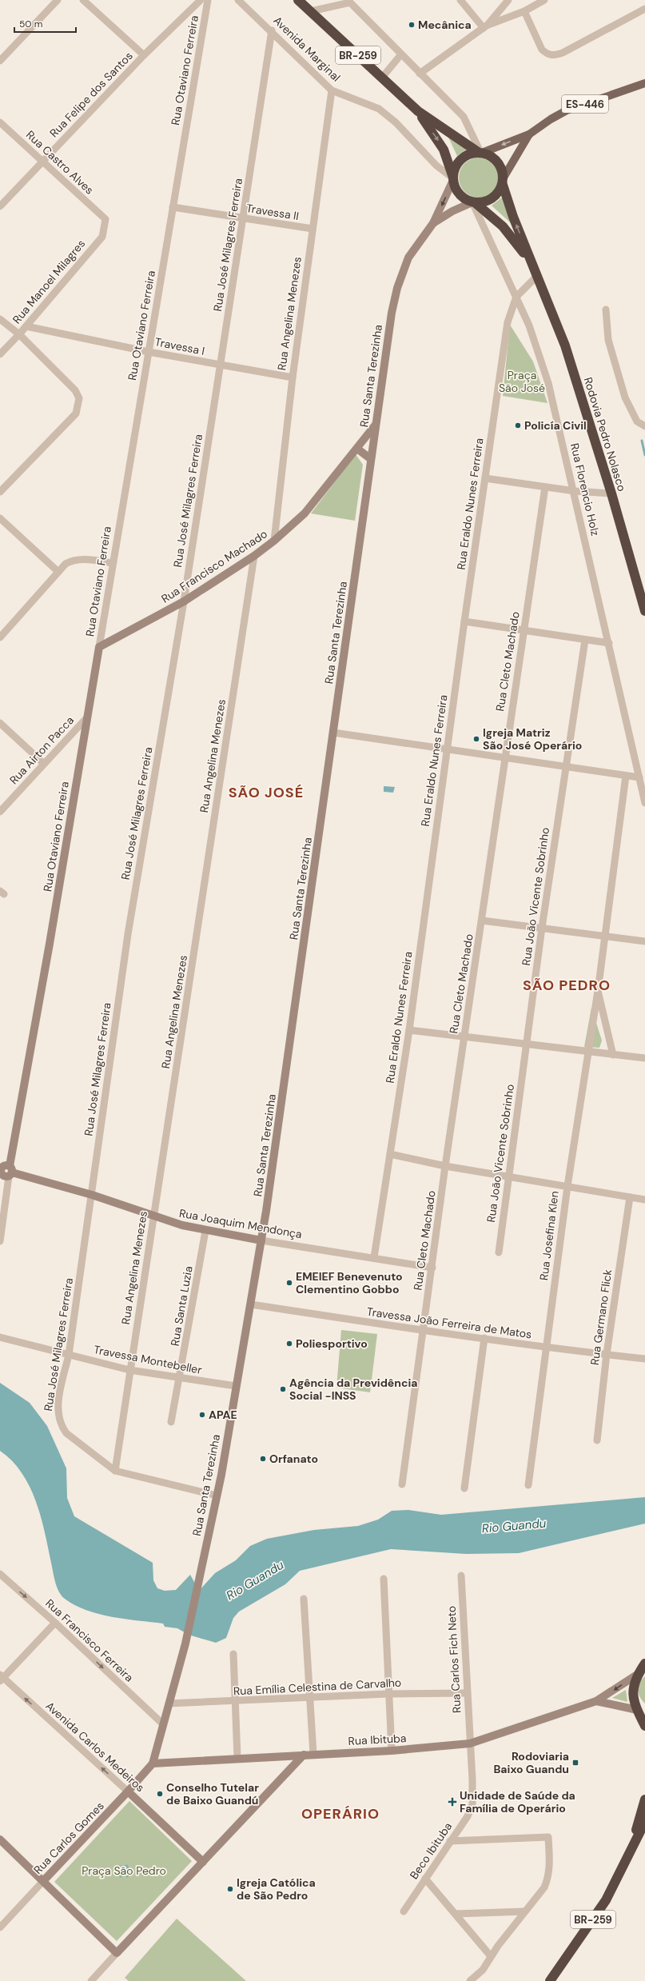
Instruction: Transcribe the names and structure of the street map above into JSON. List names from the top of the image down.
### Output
{
  "streets": {
    "highway": ["BR-259", "Rodovia Pedro Nolasco"],
    "main road": ["ES-446"],
    "street": [
      "Avenida Marginal",
      "Rua Otaviano Ferreira",
      "Rua Felipe dos Santos",
      "Rua Castro Alves",
      "Travessa II",
      "Rua José Milagres Ferreira",
      "Rua Manoel Milagres",
      "Rua Angelina Menezes",
      "Travessa I",
      "Rua Santa Terezinha",
      "Rua Florencio Holz",
      "Rua Eraldo Nunes Ferreira",
      "Rua Francisco Machado",
      "Rua Cleto Machado",
      "Rua Airton Pacca",
      "Rua João Vicente Sobrinho",
      "Rua Joaquim Mendonça",
      "Rua Josefina Klen",
      "Rua Santa Luzia",
      "Rua Germano Flick",
      "Travessa João Ferreira de Matos",
      "Travessa Montebeller",
      "Rua Francisco Ferreira",
      "Rua Carlos Fich Neto",
      "Rua Emília Celestina de Carvalho",
      "Rua Ibituba",
      "Avenida Carlos Medeiros",
      "Rua Carlos Gomes",
      "Beco Ibituba"
    ]
  },
  "crossings": [
    ["Avenida Marginal", "BR-259"],
    ["Avenida Marginal", "ES-446"],
    ["Avenida Marginal", "Rua José Milagres Ferreira"],
    ["Avenida Marginal", "Rua Angelina Menezes"],
    ["Avenida Marginal", "Rodovia Pedro Nolasco"],
    ["Avenida Marginal", "Rua Florencio Holz"],
    ["BR-259", "ES-446"],
    ["BR-259", "Rodovia Pedro Nolasco"],
    ["BR-259", "Rua Florencio Holz"],
    ["Rua Otaviano Ferreira", "Travessa II"],
    ["Rua Otaviano Ferreira", "Travessa I"],
    ["Rua Otaviano Ferreira", "Rua Francisco Machado"],
    ["Rua Otaviano Ferreira", "Rua Airton Pacca"],
    ["Rua Otaviano Ferreira", "Rua Joaquim Mendonça"],
    ["Rua Felipe dos Santos", "Rua Castro Alves"],
    ["ES-446", "Rodovia Pedro Nolasco"],
    ["ES-446", "Rua Florencio Holz"],
    ["Rua Castro Alves", "Rua Manoel Milagres"],
    ["Travessa II", "Rua José Milagres Ferreira"],
    ["Travessa II", "Rua Angelina Menezes"],
    ["Rua José Milagres Ferreira", "Rua Angelina Menezes"],
    ["Rua José Milagres Ferreira", "Travessa I"],
    ["Rua José Milagres Ferreira", "Rua Santa Terezinha"],
    ["Rua José Milagres Ferreira", "Rua Francisco Machado"],
    ["Rua José Milagres Ferreira", "Rua Joaquim Mendonça"],
    ["Rua José Milagres Ferreira", "Travessa Montebeller"],
    ["Rua Manoel Milagres", "Travessa I"],
    ["Rua Angelina Menezes", "Travessa I"],
    ["Rua Angelina Menezes", "Rua Francisco Machado"],
    ["Rua Angelina Menezes", "Rua Joaquim Mendonça"],
    ["Rua Angelina Menezes", "Travessa Montebeller"],
    ["Rua Santa Terezinha", "Rua Francisco Machado"],
    ["Rua Santa Terezinha", "Rua Joaquim Mendonça"],
    ["Rua Santa Terezinha", "Travessa João Ferreira de Matos"],
    ["Rua Santa Terezinha", "Travessa Montebeller"],
    ["Rua Santa Terezinha", "Rua Francisco Ferreira"],
    ["Rua Santa Terezinha", "Rua Emília Celestina de Carvalho"],
    ["Rua Santa Terezinha", "Rua Ibituba"],
    ["Rua Santa Terezinha", "Rua Carlos Gomes"],
    ["Rodovia Pedro Nolasco", "Rua Florencio Holz"],
    ["Rodovia Pedro Nolasco", "Rua Eraldo Nunes Ferreira"],
    ["Rua Florencio Holz", "Rua Eraldo Nunes Ferreira"],
    ["Rua Eraldo Nunes Ferreira", "Rua Joaquim Mendonça"],
    ["Rua Cleto Machado", "Rua Joaquim Mendonça"],
    ["Rua Cleto Machado", "Travessa João Ferreira de Matos"],
    ["Rua Joaquim Mendonça", "Rua Santa Luzia"],
    ["Rua Josefina Klen", "Travessa João Ferreira de Matos"],
    ["Rua Santa Luzia", "Travessa Montebeller"],
    ["Rua Germano Flick", "Travessa João Ferreira de Matos"],
    ["Rua Carlos Fich Neto", "Rua Emília Celestina de Carvalho"],
    ["Rua Carlos Fich Neto", "Rua Ibituba"],
    ["Rua Carlos Fich Neto", "Beco Ibituba"],
    ["Rua Ibituba", "Rua Carlos Gomes"],
    ["Rua Ibituba", "Beco Ibituba"],
    ["Avenida Carlos Medeiros", "Rua Carlos Gomes"]
  ],
  "one_way": ["Rua Francisco Ferreira", "Avenida Carlos Medeiros"],
  "districts": ["SÃO JOSÉ", "SÃO PEDRO", "OPERÁRIO"],
  "water": ["Rio Guandu"],
  "parks": ["Praça São José", "Praça São Pedro"],
  "places": {
    "other": [
      "Mecânica",
      "Policía Civil",
      "Igreja Matriz São José Operário",
      "EMEIEF Benevenuto Clementino Gobbo",
      "Poliesportivo",
      "Agência da Previdência Social -INSS",
      "APAE",
      "Orfanato",
      "Conselho Tutelar de Baixo Guandú",
      "Igreja Católica de São Pedro"
    ],
    "transit": ["Rodoviaria Baixo Guandu"],
    "health": ["Unidade de Saúde da Família de Operário"]
  },
  "scale_bar": "50 m"
}
